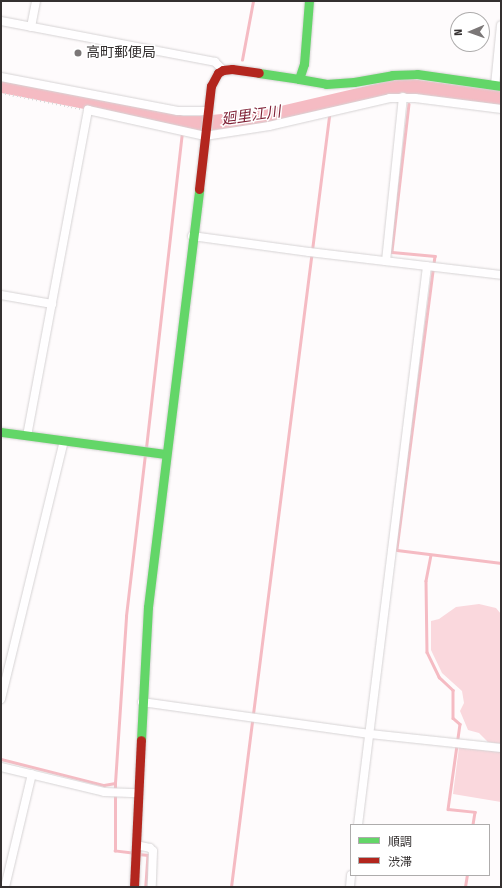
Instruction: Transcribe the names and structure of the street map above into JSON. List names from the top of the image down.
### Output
{
  "water": ["廻里江川"],
  "places": ["高町郵便局"],
  "legend": ["順調", "渋滞"],
  "north": "left"
}
